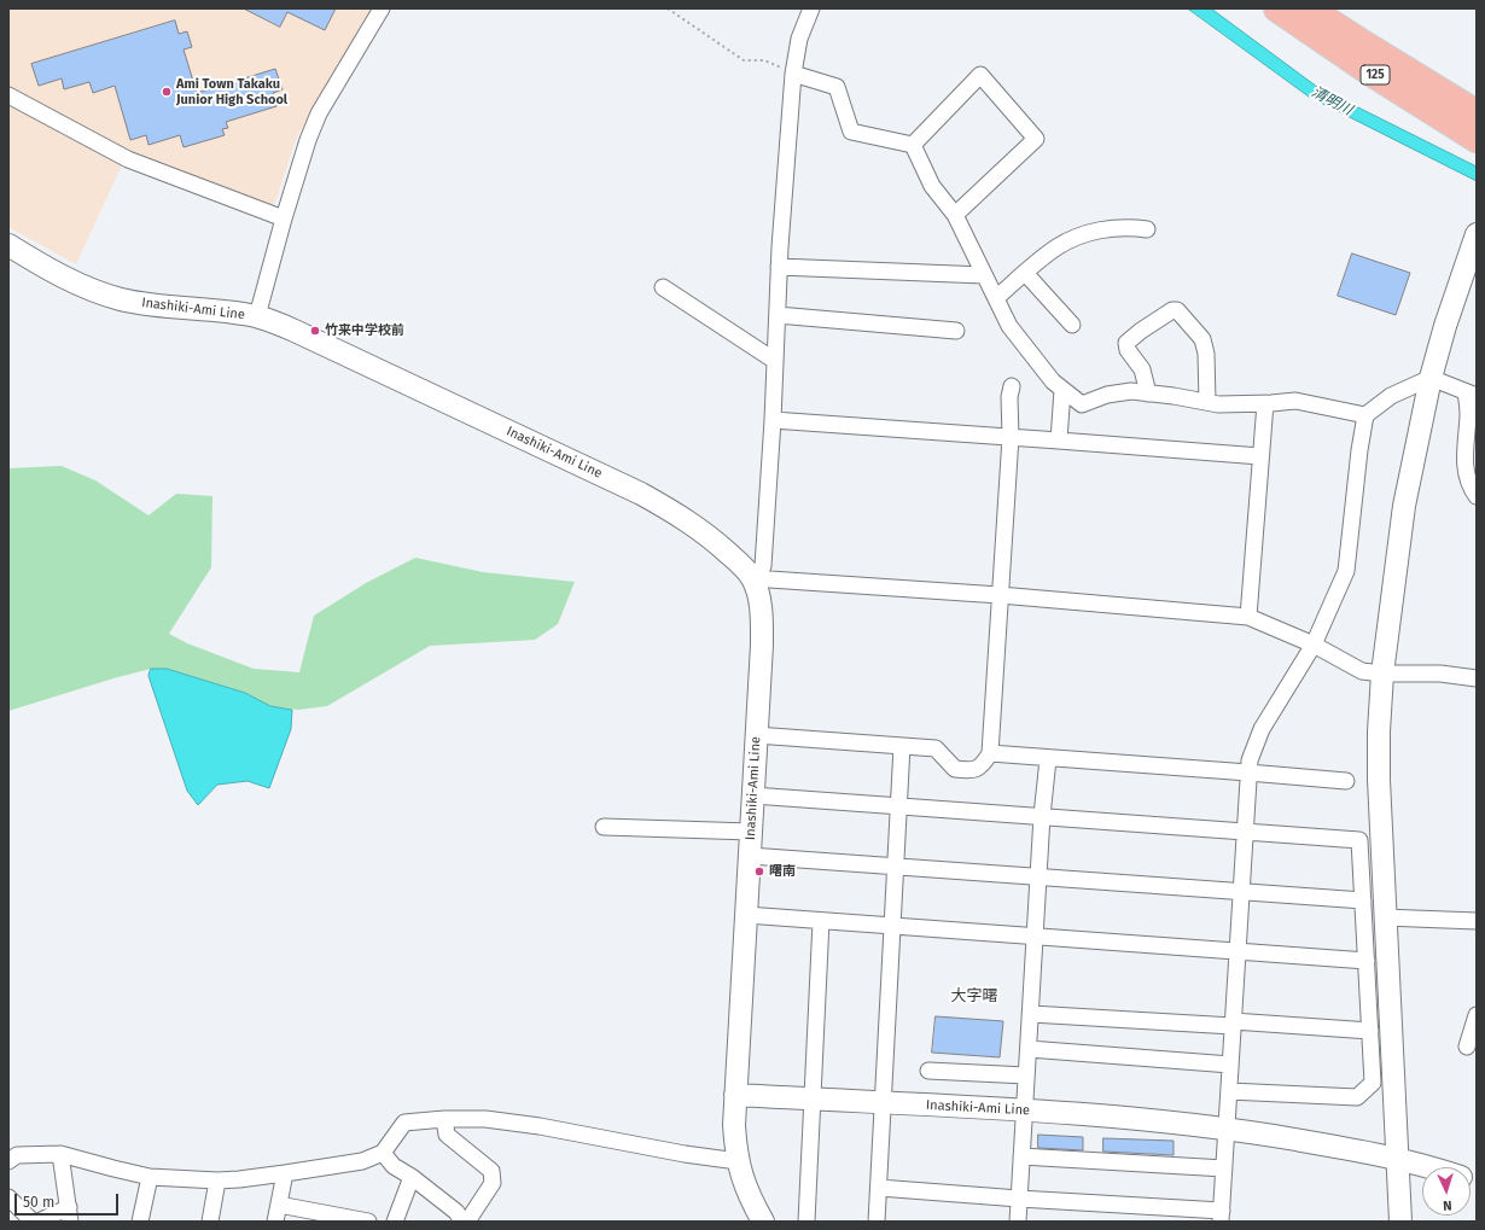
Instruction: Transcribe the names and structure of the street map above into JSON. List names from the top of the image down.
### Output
{
  "streets": {
    "highway": ["125"],
    "main road": ["Inashiki-Ami Line"]
  },
  "districts": ["大字曙"],
  "water": ["清明川"],
  "places": ["Ami Town Takaku Junior High School", "竹来中学校前", "曙南"],
  "scale_bar": "50 m",
  "north": "bottom"
}
